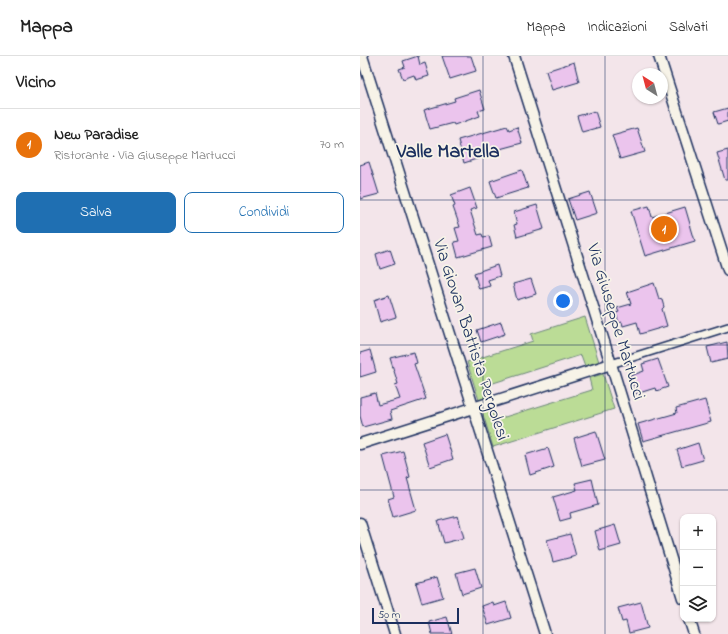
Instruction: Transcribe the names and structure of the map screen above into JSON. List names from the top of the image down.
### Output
{
  "streets": {
    "street": ["Via Giuseppe Martucci", "Via Giovan Battista Pergolesi"]
  },
  "districts": ["Valle Martella"],
  "scale_bar": "50 m",
  "north": "top left",
  "page": {
    "header": "Mappa",
    "nav": ["Mappa", "Indicazioni", "Salvati"],
    "heading": "Vicino",
    "list": [
      {
        "mark": "1",
        "name": "New Paradise",
        "note": "Ristorante · Via Giuseppe Martucci",
        "value": "70 m"
      }
    ],
    "buttons": ["Salva", "Condividi"],
    "pins": "1",
    "map_buttons": ["+", "−"],
    "scale": "50 m"
  }
}
